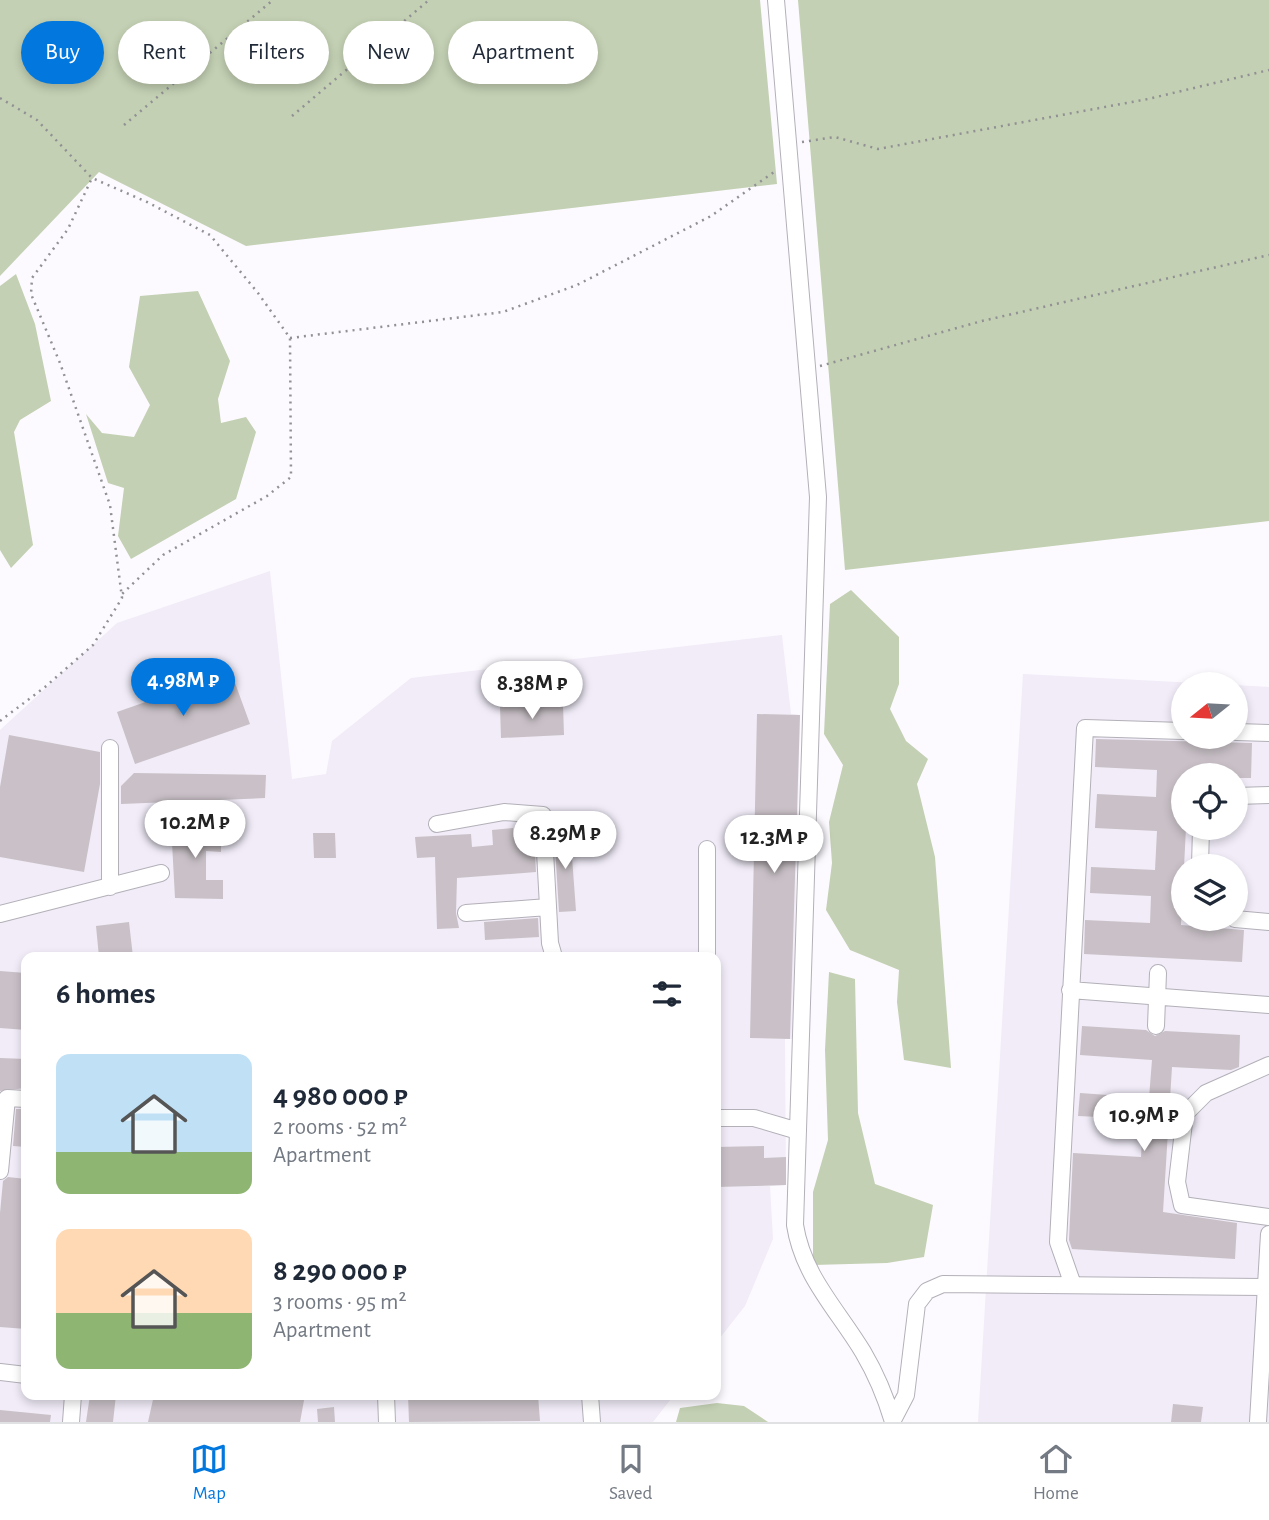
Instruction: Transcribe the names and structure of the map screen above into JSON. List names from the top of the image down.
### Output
{
  "north": "left",
  "page": {
    "chip": [
      "Buy",
      "Rent",
      "Filters",
      "New",
      "Apartment"
    ],
    "price": [
      "4.98M ₽",
      "8.38M ₽",
      "10.2M ₽",
      "8.29M ₽",
      "12.3M ₽",
      "10.9M ₽"
    ],
    "heading": "6 homes",
    "list": [
      {
        "name": "4 980 000 ₽",
        "note": "2 rooms · 52 m² · Apartment"
      },
      {
        "name": "8 290 000 ₽",
        "note": "3 rooms · 95 m² · Apartment"
      }
    ],
    "tabs": ["Map", "Saved", "Home"]
  }
}
